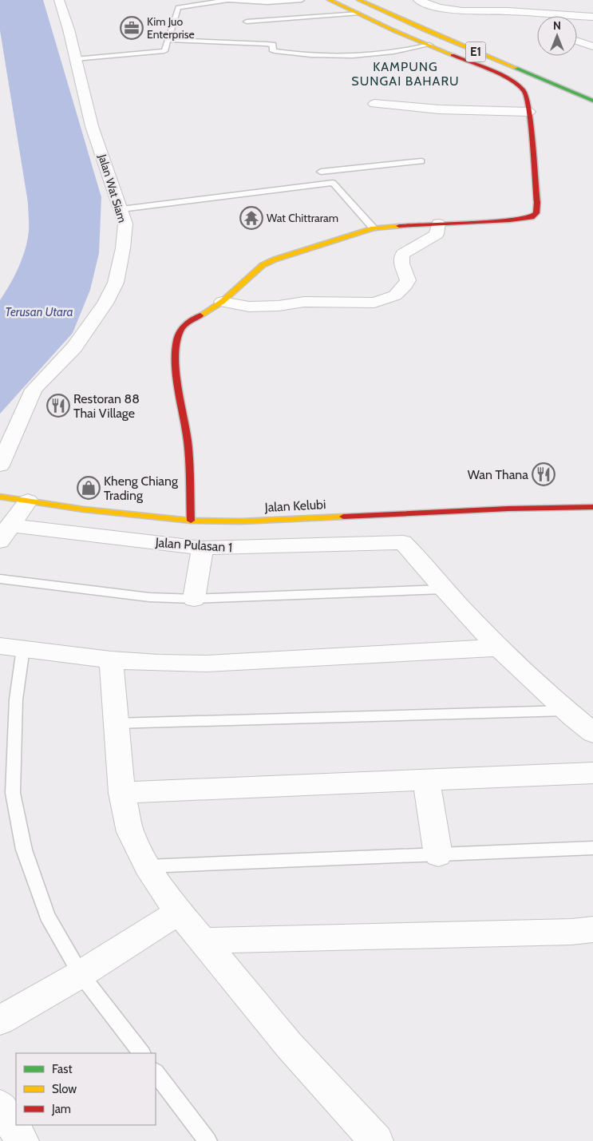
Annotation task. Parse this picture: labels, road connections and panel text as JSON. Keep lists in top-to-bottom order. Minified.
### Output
{"streets":{"main road":["E1","Jalan Kelubi"],"street":["Jalan Wat Siam","Jalan Pulasan 1"]},"districts":["KAMPUNG SUNGAI BAHARU"],"water":["Terusan Utara"],"places":{"office":["Kim Juo Enterprise"],"temple":["Wat Chittraram"],"restaurant":["Restoran 88 Thai Village","Wan Thana"],"shop":["Kheng Chiang Trading"]},"legend":["Fast","Slow","Jam"],"north":"top"}
